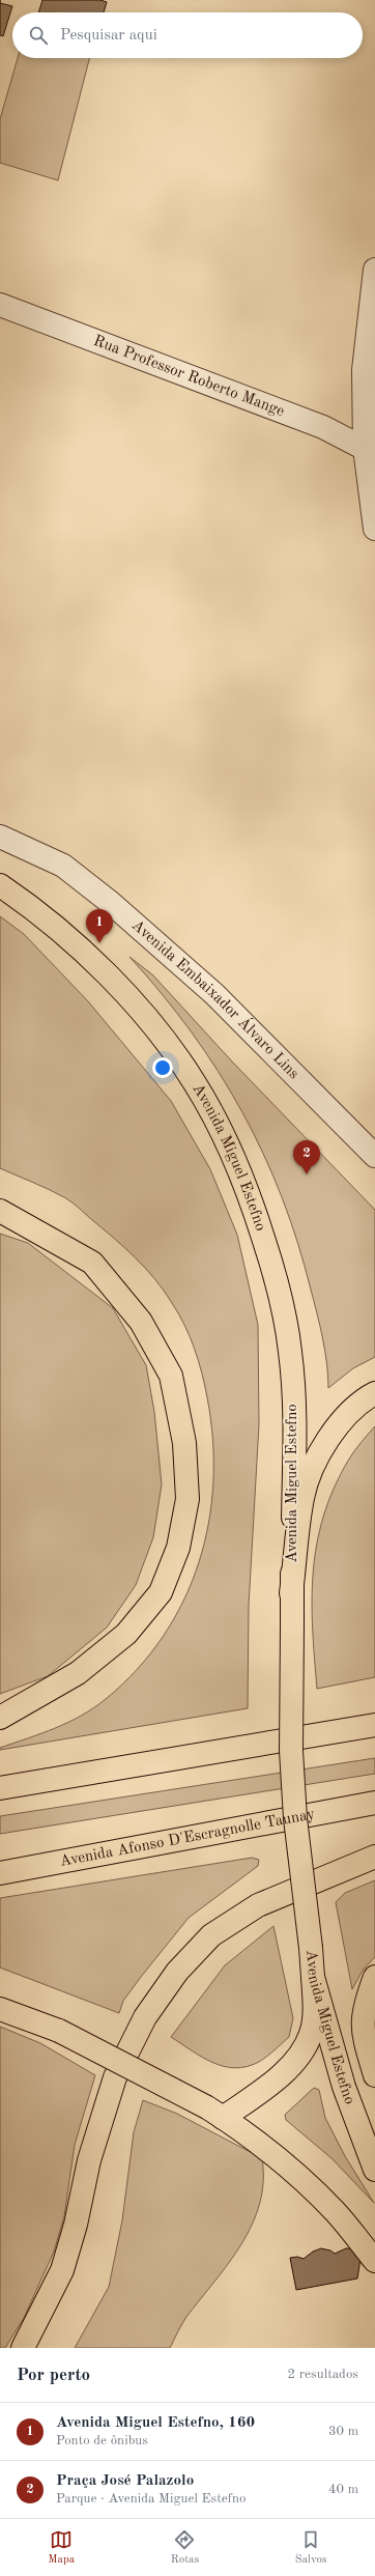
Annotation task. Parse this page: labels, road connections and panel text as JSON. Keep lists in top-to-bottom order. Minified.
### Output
{"streets":{"main road":["Avenida Miguel Estefno","Avenida Afonso D'Escragnolle Taunay"],"street":["Rua Professor Roberto Mange","Avenida Embaixador Álvaro Lins"]},"page":{"search":"Pesquisar aqui","pins":["1","2"],"heading":["Por perto","2 resultados"],"list":[{"mark":"1","name":"Avenida Miguel Estefno, 160","note":"Ponto de ônibus","value":"30 m"},{"mark":"2","name":"Praça José Palazolo","note":"Parque · Avenida Miguel Estefno","value":"40 m"}],"nav":["Mapa","Rotas","Salvos"]}}
